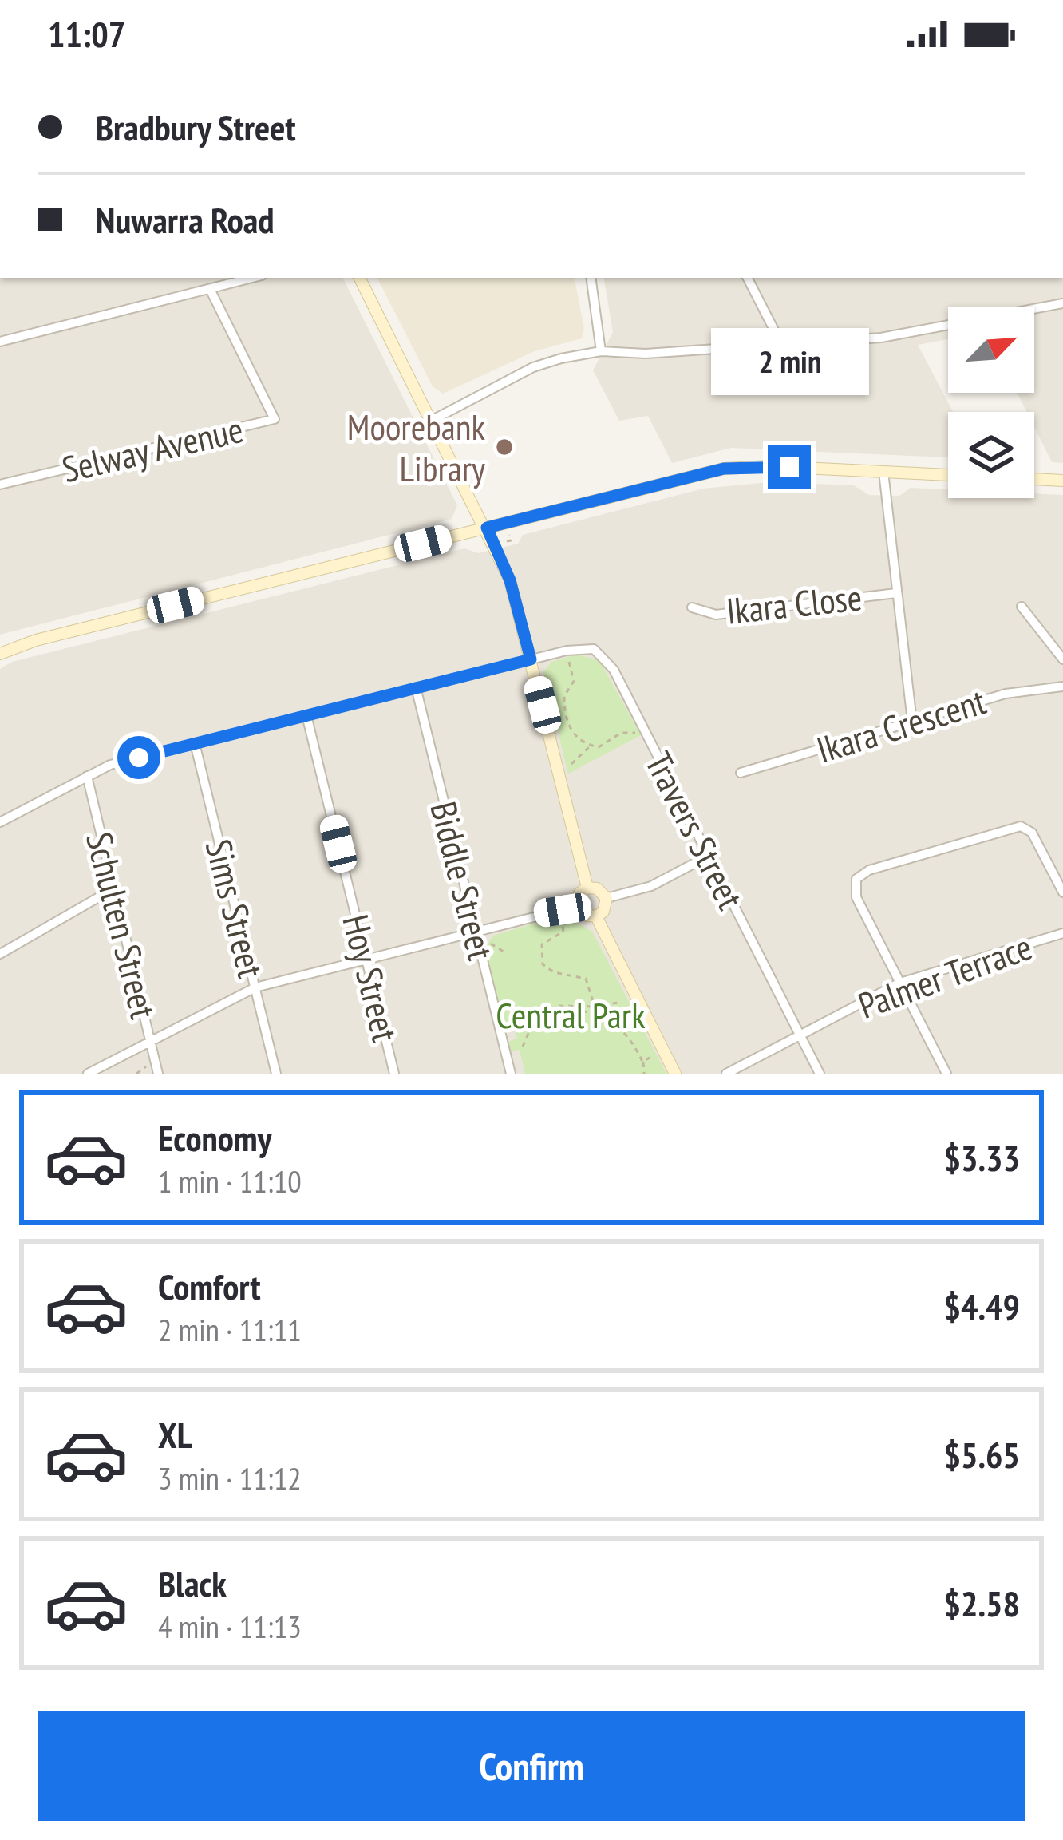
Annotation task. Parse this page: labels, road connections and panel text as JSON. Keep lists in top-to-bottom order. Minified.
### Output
{"streets":{"street":["Selway Avenue","Ikara Close","Ikara Crescent","Travers Street","Biddle Street","Sims Street","Schulten Street","Palmer Terrace","Hoy Street"]},"crossings":[["Travers Street","Biddle Street"],["Travers Street","Sims Street"],["Travers Street","Schulten Street"],["Travers Street","Palmer Terrace"],["Travers Street","Hoy Street"]],"parks":["Central Park"],"places":["Moorebank Library"],"north":"top right","page":{"status":"11:07","banner":["Bradbury Street","Nuwarra Road"],"bubble":"2 min","list":[{"name":"Economy","note":"1 min · 11:10","value":"$3.33"},{"name":"Comfort","note":"2 min · 11:11","value":"$4.49"},{"name":"XL","note":"3 min · 11:12","value":"$5.65"},{"name":"Black","note":"4 min · 11:13","value":"$2.58"}],"buttons":"Confirm"}}
